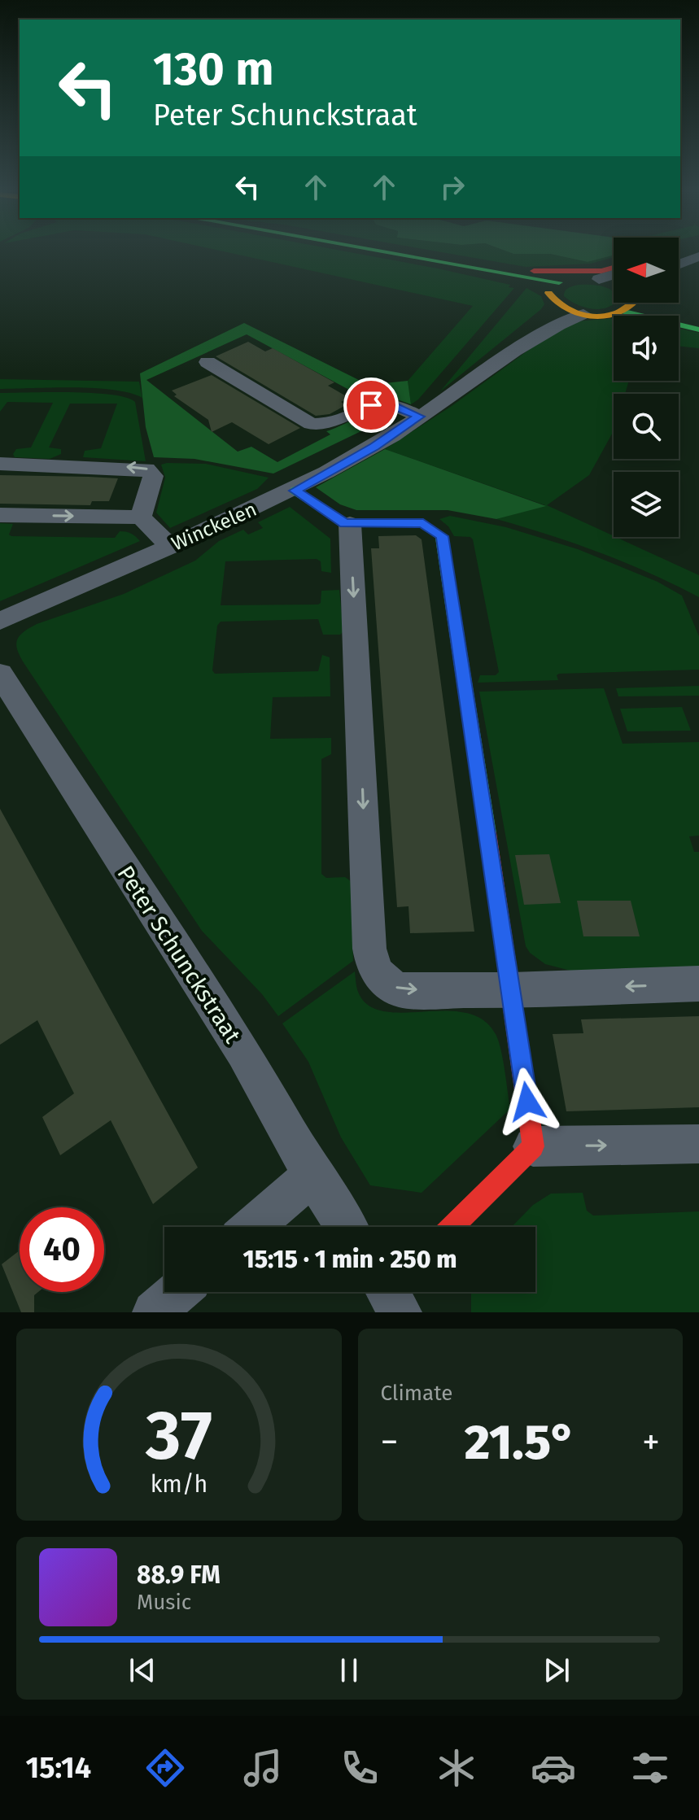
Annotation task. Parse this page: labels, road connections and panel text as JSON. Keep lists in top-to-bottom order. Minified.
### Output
{"streets":{"street":["Winckelen","Peter Schunckstraat"]},"north":"left","page":{"turn":["130 m","Peter Schunckstraat"],"limit":"40","trip":"15:15 · 1 min · 250 m","tile":"Climate","heat":["−","21.5°","+"],"song":["88.9 FM","Music"],"tabs":"15:14","gauge":["37","km/h"]}}
